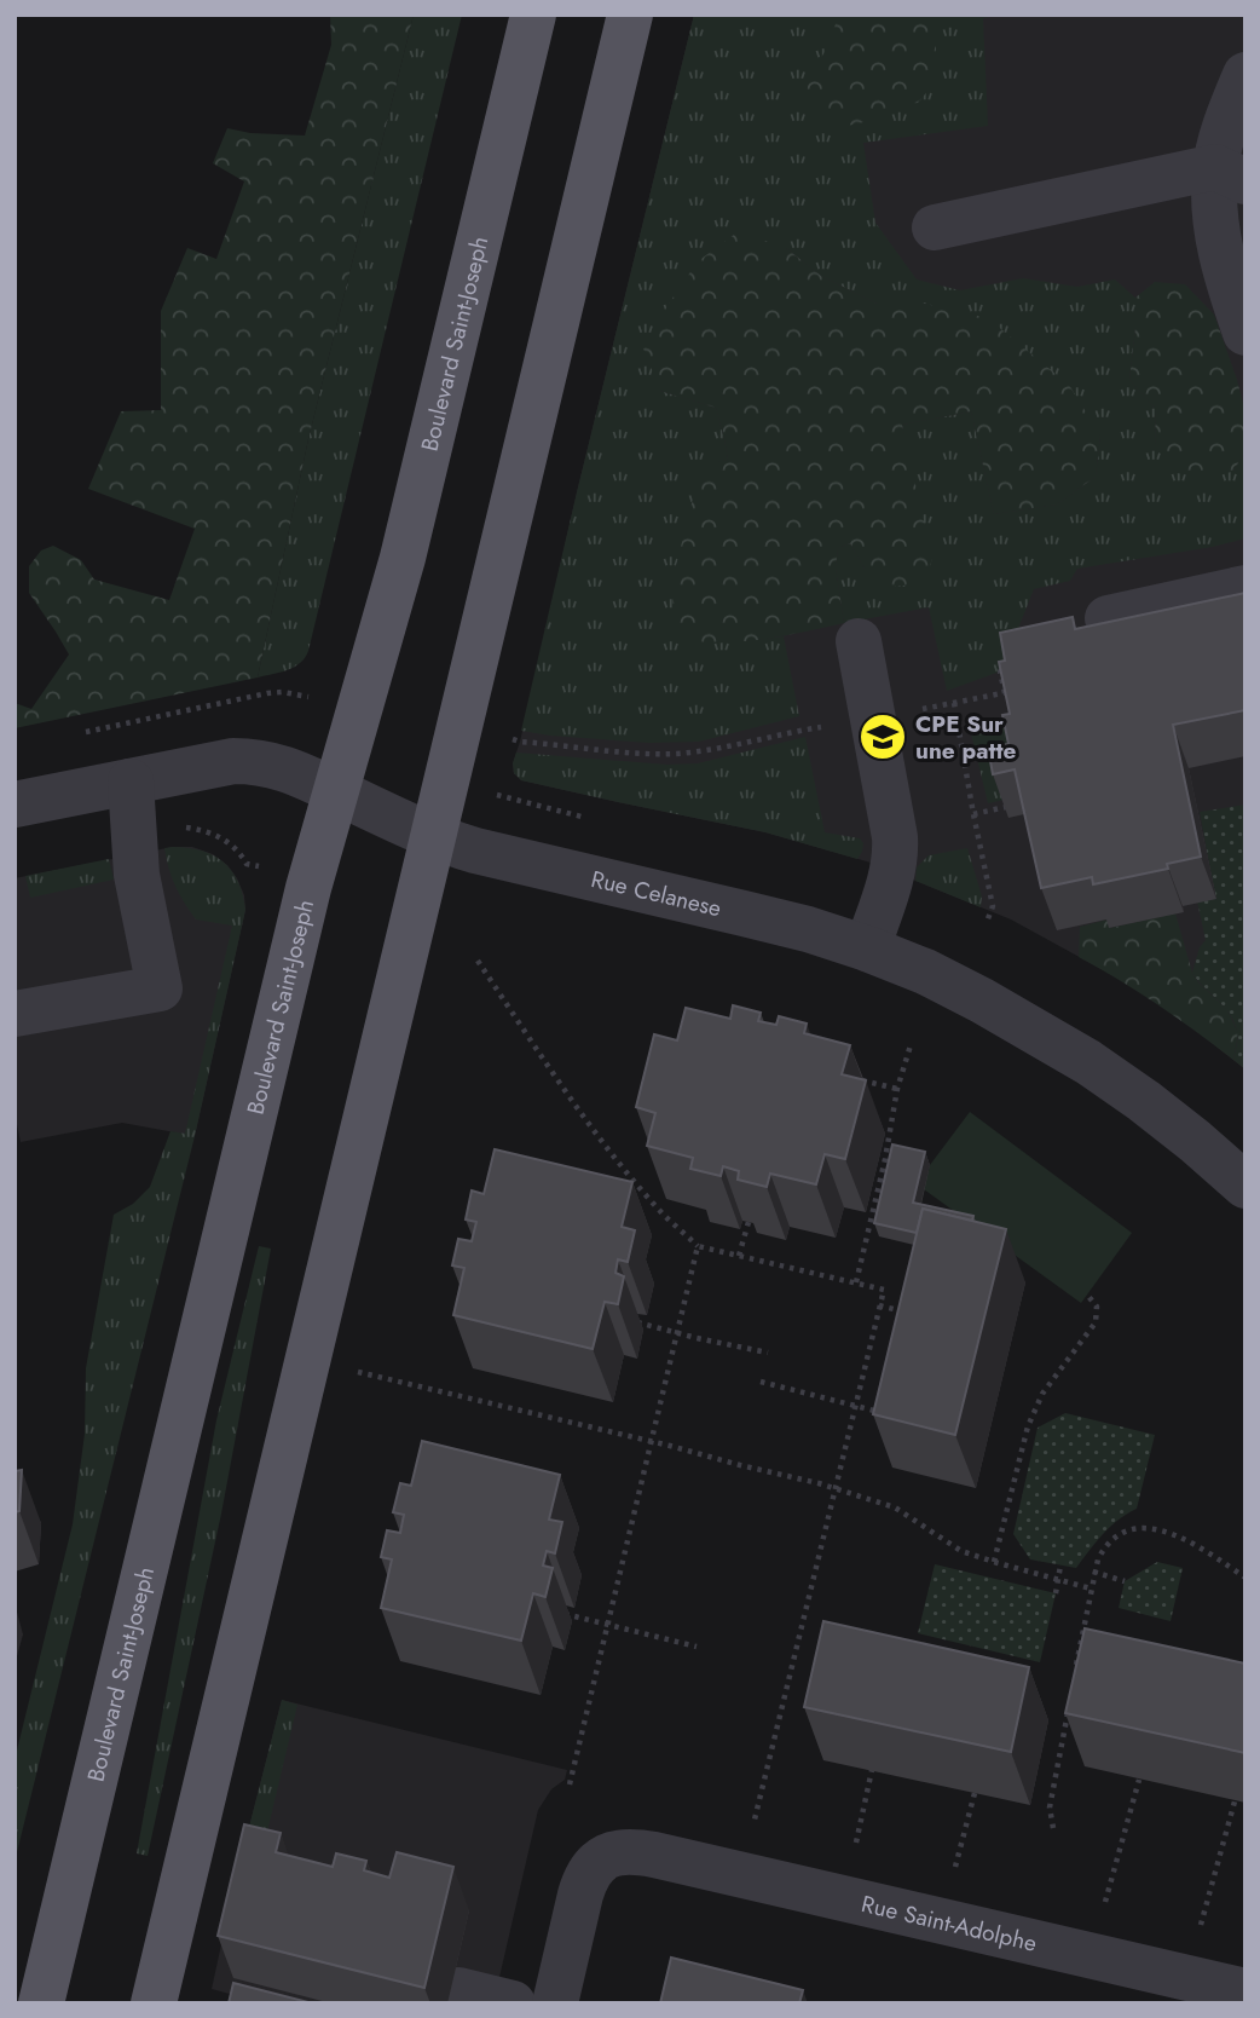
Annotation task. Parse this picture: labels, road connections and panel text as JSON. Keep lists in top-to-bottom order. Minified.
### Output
{"streets":{"main road":["Boulevard Saint-Joseph"],"street":["Rue Celanese","Rue Saint-Adolphe"]},"crossings":[["Boulevard Saint-Joseph","Rue Celanese"]],"places":{"school or university":["CPE Sur une patte"]}}
